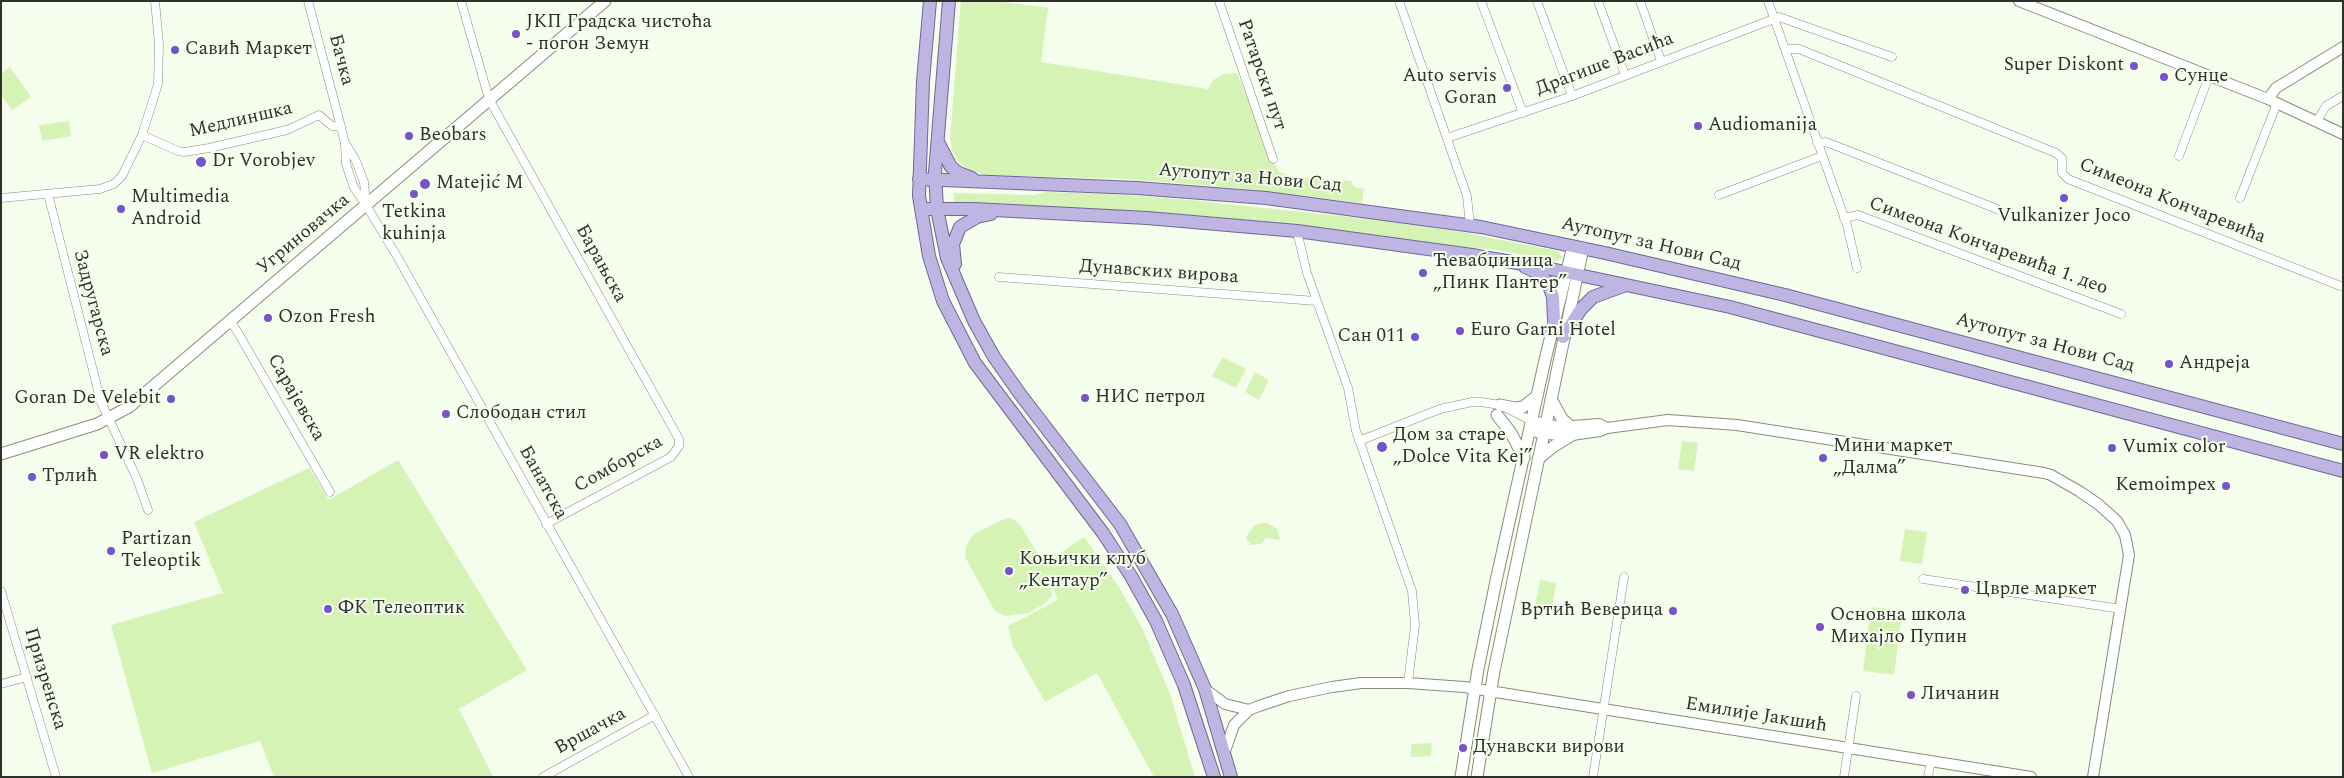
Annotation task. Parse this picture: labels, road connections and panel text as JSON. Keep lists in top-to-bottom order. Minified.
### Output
{"streets":{"main road":["Аутопут за Нови Сад","Угриновачка"],"street":["Бачка","Драгише Васића","Ратарски пут","Медлиншка","Симеона Кончаревића","Симеона Кончаревића 1. део","Барањска","Дунавских вирова","Задругарска","Сарајевска","Сомборска","Банатска","Призренска","Емилије Јакшић","Вршачка"]},"crossings":[["Бачка","Медлиншка"],["Бачка","Угриновачка"],["Бачка","Банатска"],["Угриновачка","Барањска"],["Угриновачка","Задругарска"],["Угриновачка","Сарајевска"],["Угриновачка","Банатска"],["Барањска","Сомборска"],["Сомборска","Банатска"],["Банатска","Вршачка"]],"places":["ЈКП Градска чистоћа - погон Земун","Савић Маркет","Super Diskont","Сунце","Auto servis Goran","Audiomanija","Beobars","Dr Vorobjev","Matejić M","Tetkina kuhinja","Vulkanizer Joco","Multimedia Android","Ћевабџиница „Пинк Пантер”","Ozon Fresh","Euro Garni Hotel","Сан 011","Андреја","НИС петрол","Goran De Velebit","Слободан стил","Дом за старе „Dolce Vita Kej”","Vumix color","VR elektro","Мини маркет „Далма”","Трлић","Kemoimpex","Partizan Teleoptik","Коњички клуб „Кентаур”","Цврле маркет","ФК Телеоптик","Вртић Веверица","Основна школа Михајло Пупин","Личанин","Дунавски вирови"]}
